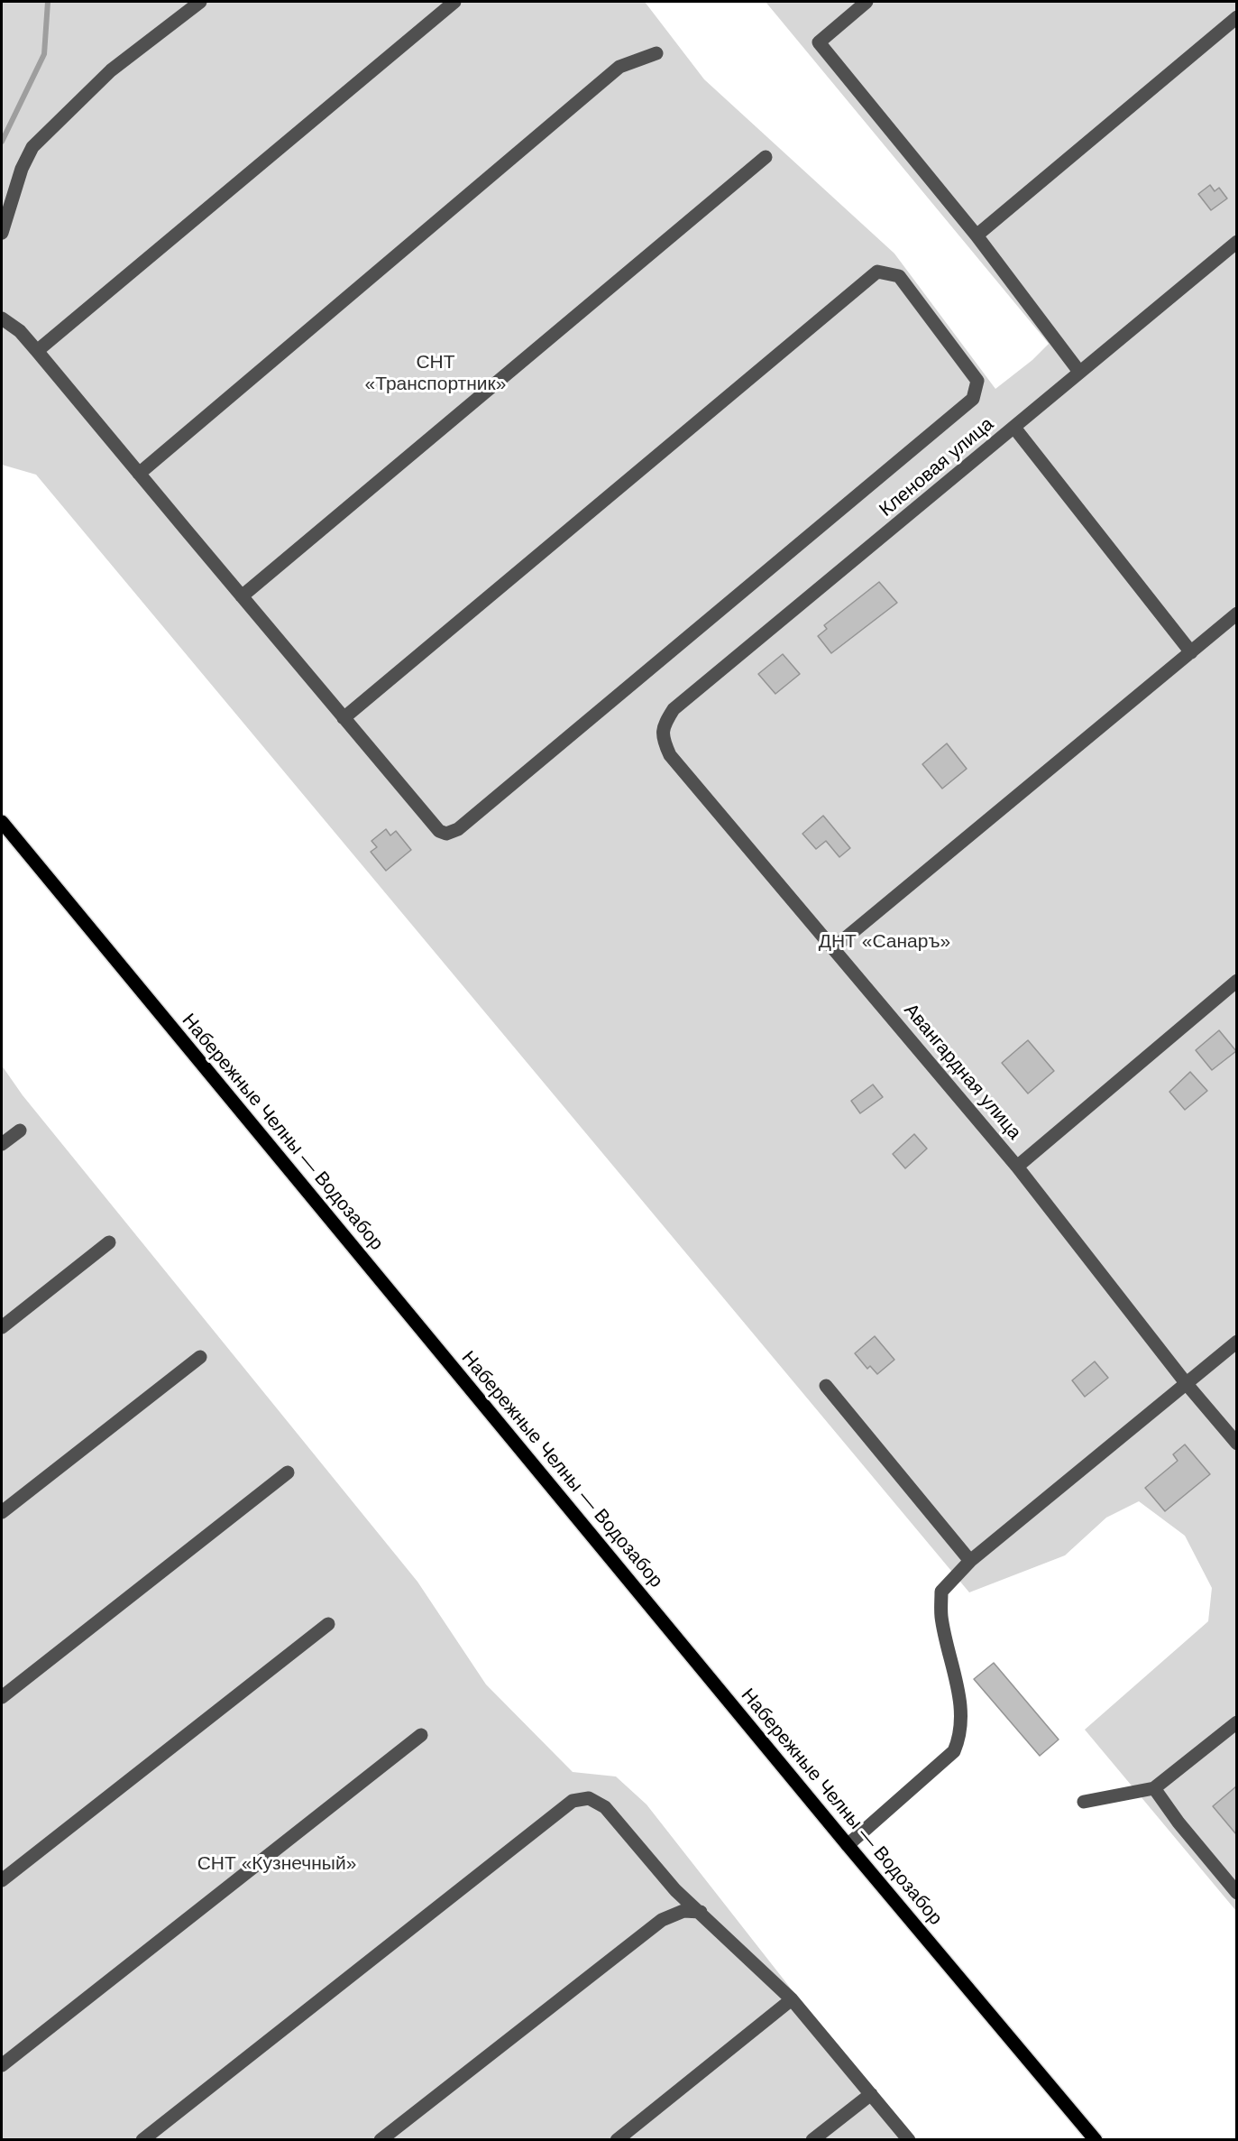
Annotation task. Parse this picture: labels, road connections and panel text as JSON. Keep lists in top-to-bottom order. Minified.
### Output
{"streets":{"main road":["Набережные Челны — Водозабор"],"street":["Кленовая улица","Авангардная улица"]},"crossings":[["Кленовая улица","Авангардная улица"]],"parks":["СНТ «Транспортник»","ДНТ «Санаръ»","СНТ «Кузнечный»"]}
